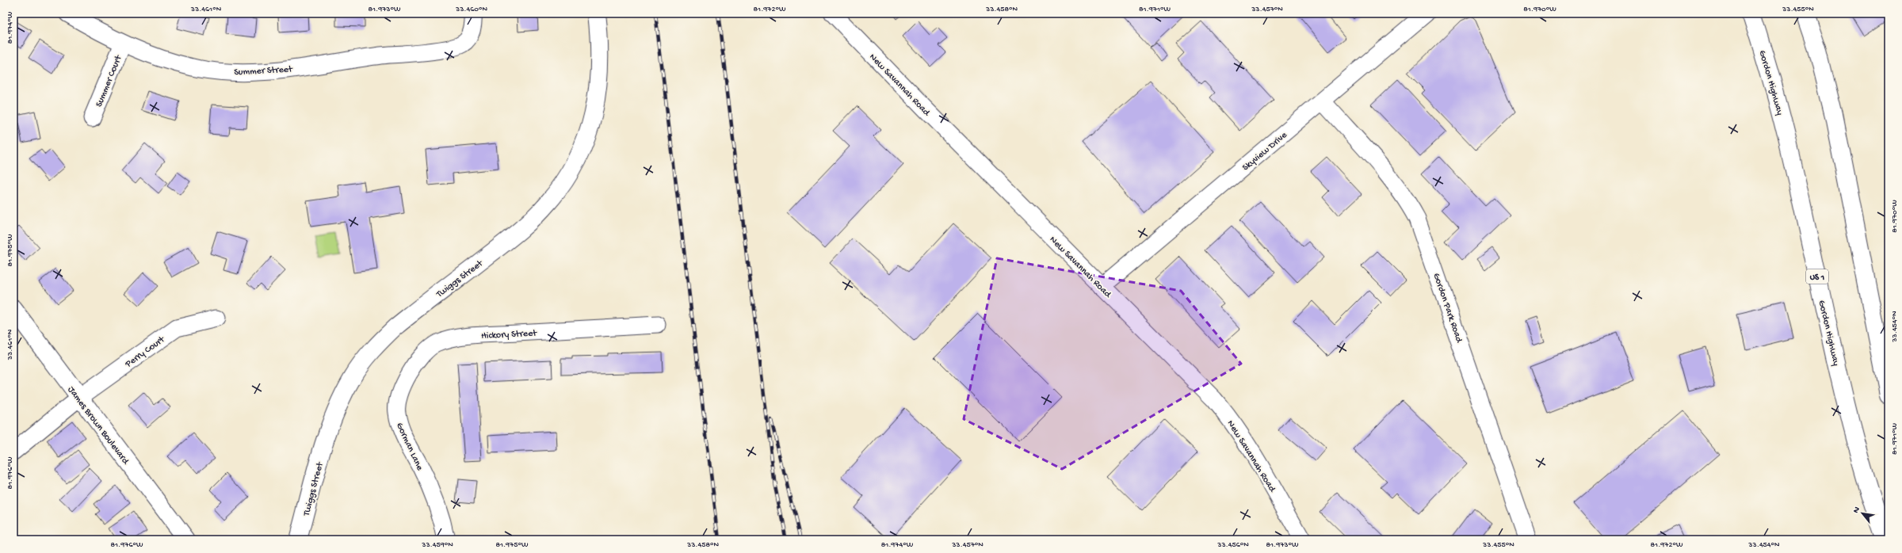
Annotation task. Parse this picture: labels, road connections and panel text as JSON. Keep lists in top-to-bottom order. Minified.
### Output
{"streets":{"main road":["Gordon Highway","US 1","Twiggs Street","James Brown Boulevard"],"street":["Summer Street","Summer Court","New Savannah Road","Skyview Drive","Gordon Park Road","Hickory Street","Perry Court","Gorman Lane"]},"crossings":[["Summer Street","Summer Court"],["New Savannah Road","Skyview Drive"],["Skyview Drive","Gordon Park Road"],["Hickory Street","Gorman Lane"],["Perry Court","James Brown Boulevard"]],"north":"top left","coordinates":["33.461°N","81.973°W","33.460°N","81.972°W","33.458°N","81.971°W","33.457°N","81.970°W","33.455°N","81.974°W","81.975°W","33.454°N","81.976°W","33.459°N","33.456°N"]}
